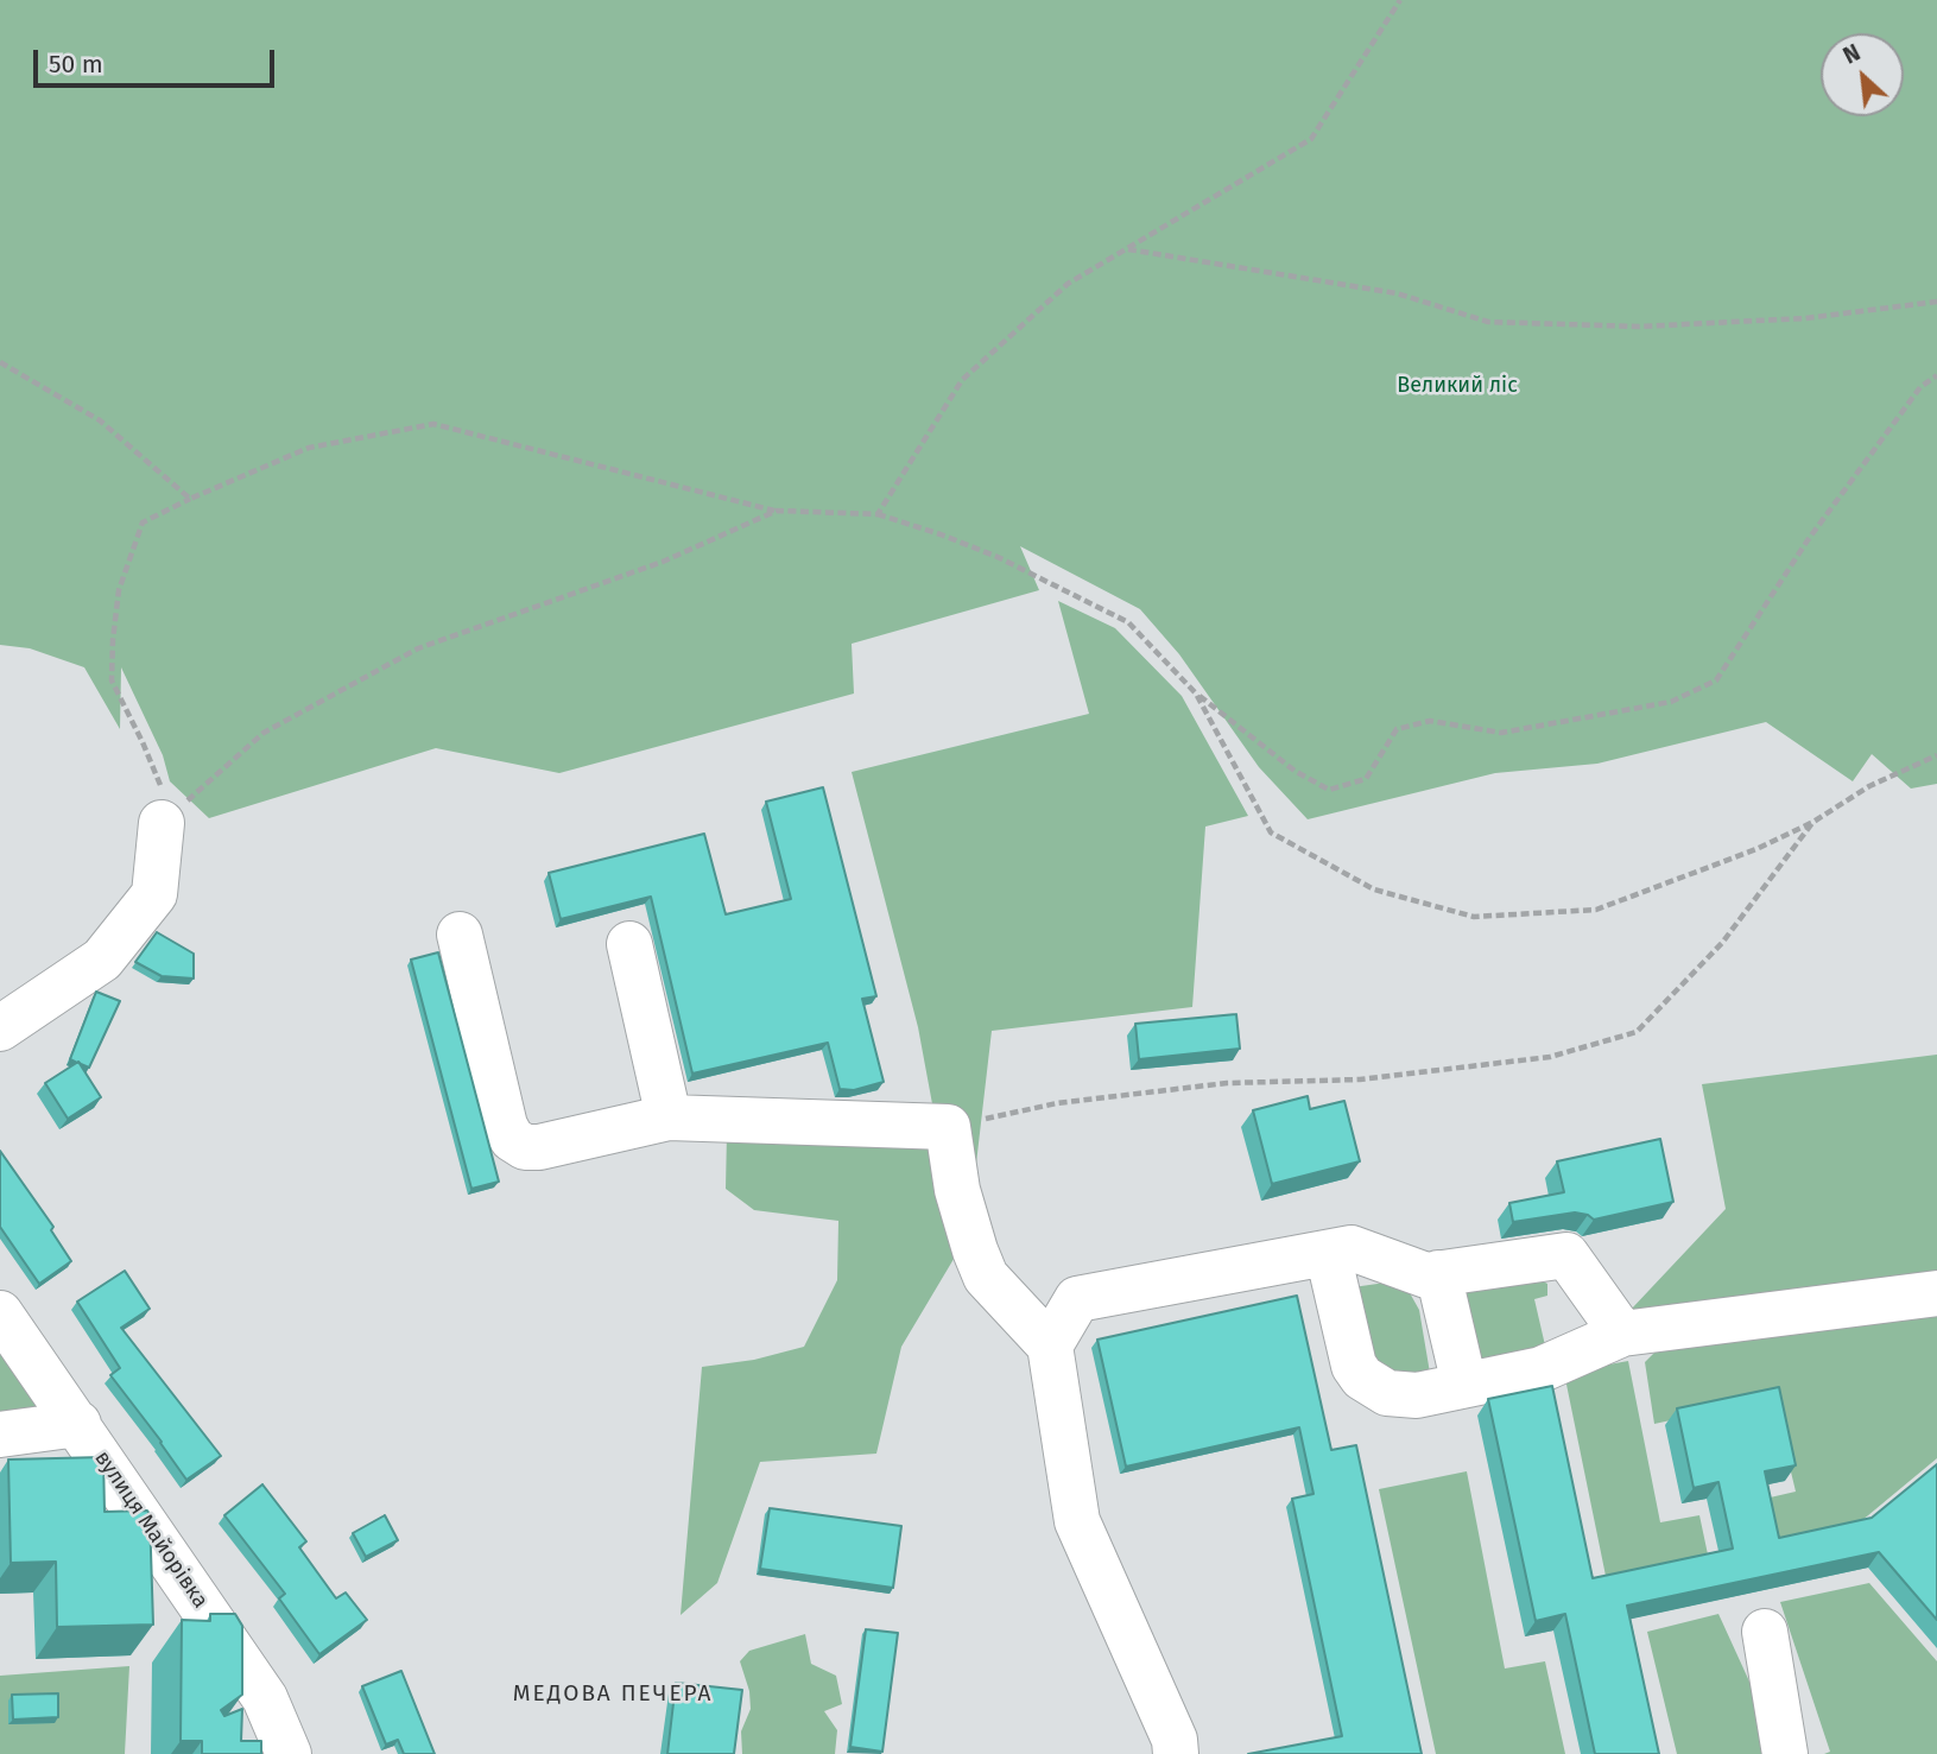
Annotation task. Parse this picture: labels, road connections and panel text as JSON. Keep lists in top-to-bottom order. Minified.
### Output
{"streets":{"street":["вулиця Майорівка"]},"districts":["МЕДОВА ПЕЧЕРА"],"parks":["Великий ліс"],"scale_bar":"50 m","north":"top left"}
